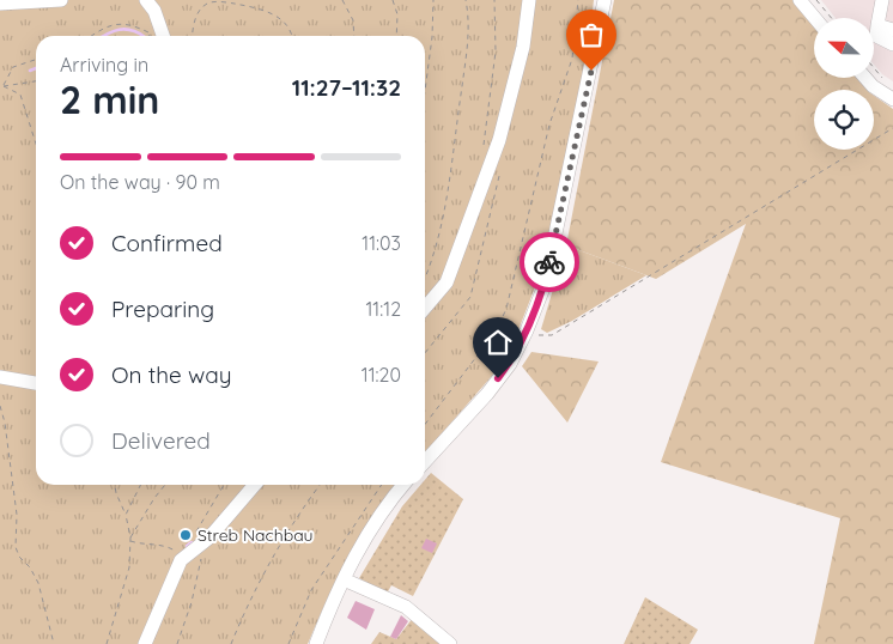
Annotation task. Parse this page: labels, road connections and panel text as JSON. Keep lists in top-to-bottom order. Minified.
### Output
{"places":["Streb Nachbau"],"north":"left","page":{"heading":["2 min","Arriving in","11:27–11:32"],"bar":"On the way · 90 m","list":[["Confirmed","11:03"],["Preparing","11:12"],["On the way","11:20"],"Delivered"]}}
